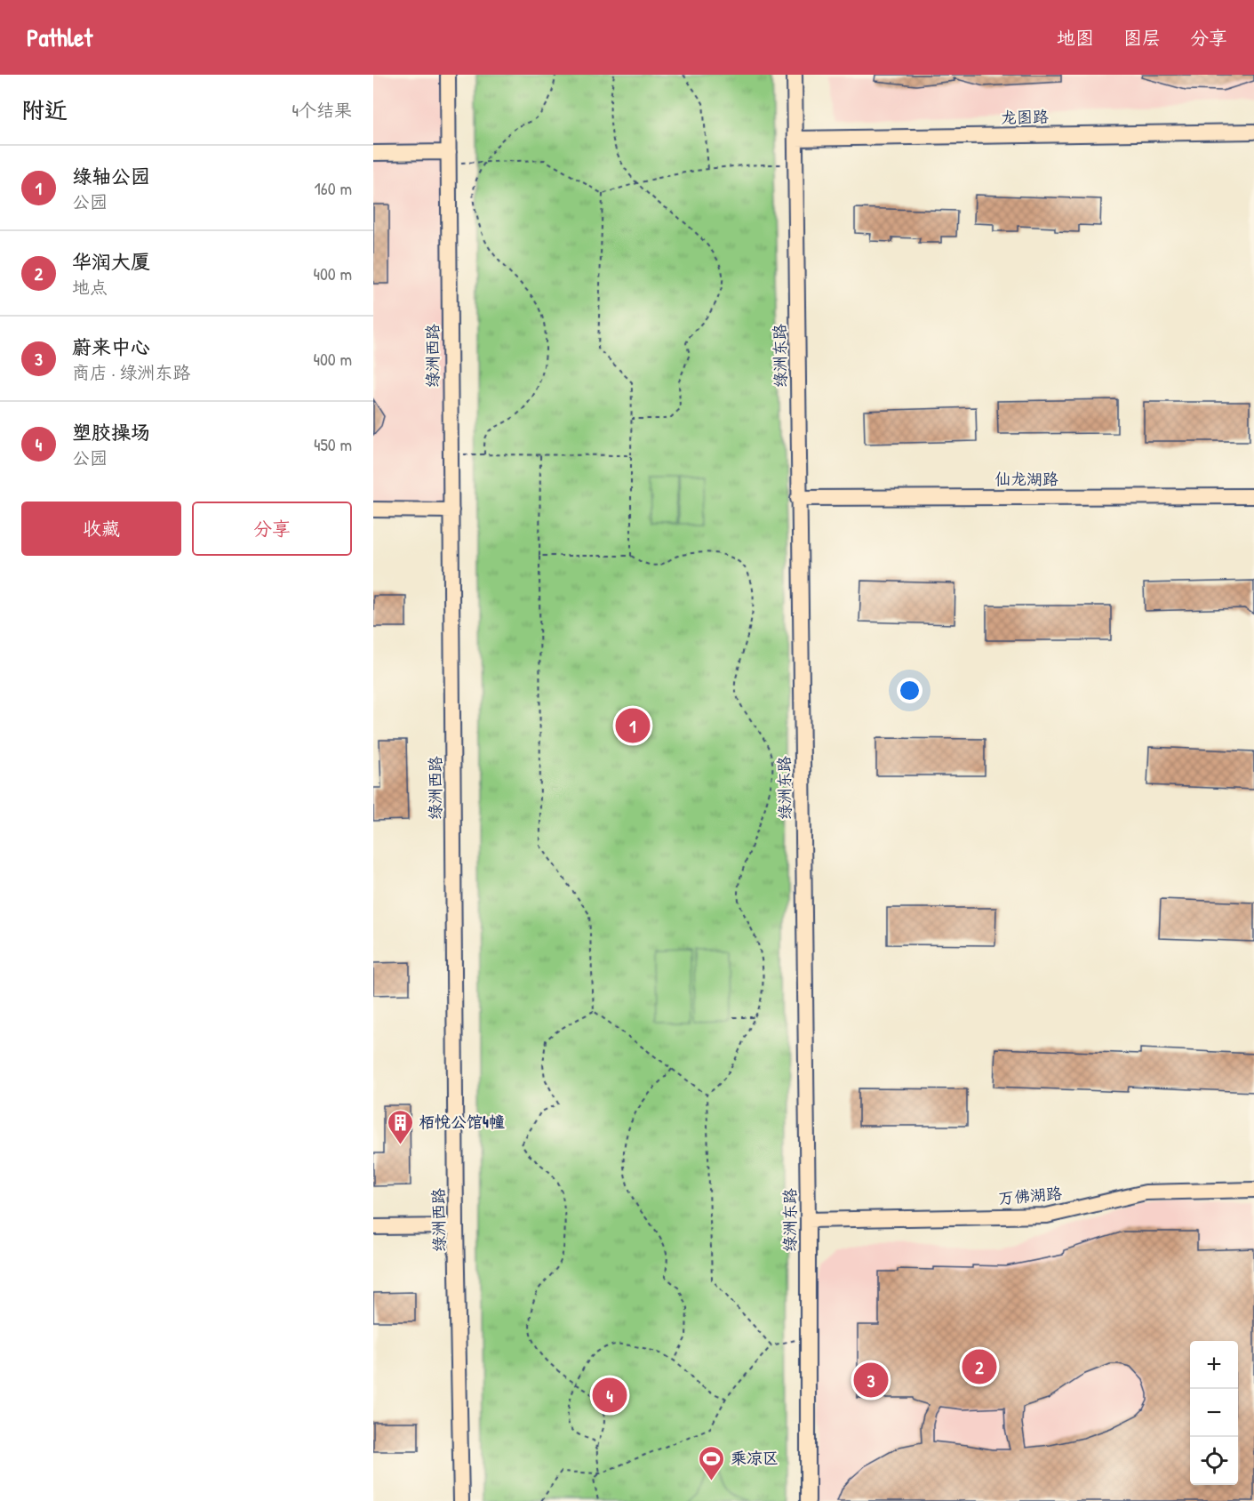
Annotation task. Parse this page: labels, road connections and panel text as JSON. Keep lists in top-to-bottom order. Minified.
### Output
{"streets":{"street":["龙图路","绿洲西路","绿洲东路","仙龙湖路","万佛湖路"]},"crossings":[["龙图路","绿洲东路"],["绿洲东路","仙龙湖路"],["绿洲东路","万佛湖路"]],"places":{"building":["栢悦公馆4幢"],"sports":["乘凉区"]},"page":{"header":"Pathlet","nav":["地图","图层","分享"],"heading":["附近","4个结果"],"list":[{"mark":"1","name":"绿轴公园","note":"公园","value":"160 m"},{"mark":"2","name":"华润大厦","note":"地点","value":"400 m"},{"mark":"3","name":"蔚来中心","note":"商店 · 绿洲东路","value":"400 m"},{"mark":"4","name":"塑胶操场","note":"公园","value":"450 m"}],"buttons":["收藏","分享"],"pins":["1","2","3","4"],"map_buttons":["+","−"]}}
